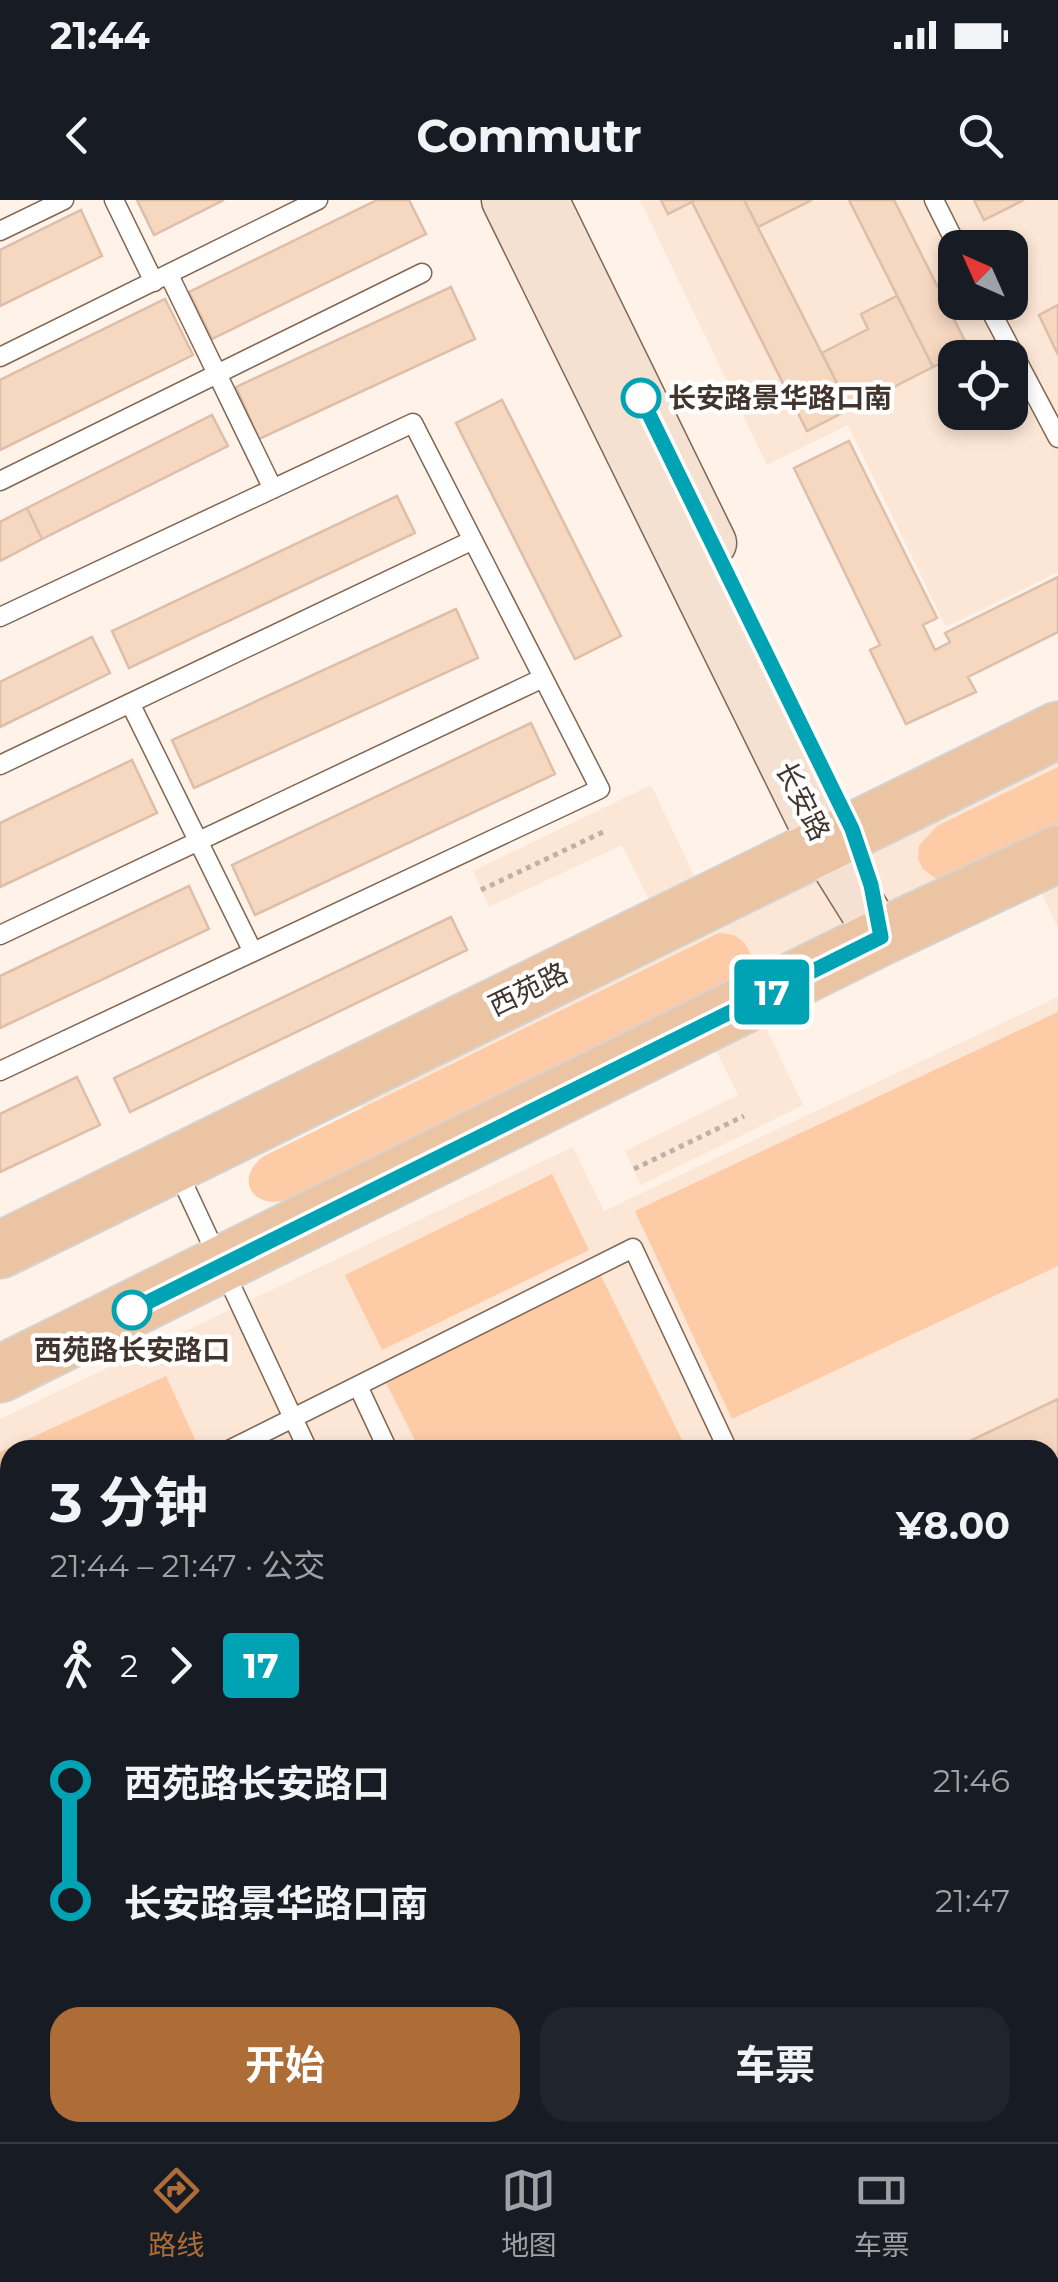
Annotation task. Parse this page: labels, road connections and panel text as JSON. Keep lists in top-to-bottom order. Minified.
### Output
{"streets":{"main road":["长安路","西苑路"]},"crossings":[["长安路","西苑路"]],"places":["长安路景华路口南","西苑路长安路口"],"lines":["bus line 17"],"north":"top left","page":{"status":"21:44","header":"Commutr","on_map":"17","heading":["3 分钟","21:44 – 21:47 · 公交","¥8.00"],"legs":["2","17"],"list":[{"name":"西苑路长安路口","value":"21:46"},{"name":"长安路景华路口南","value":"21:47"}],"buttons":["开始","车票"],"tabs":["路线","地图","车票"]}}
